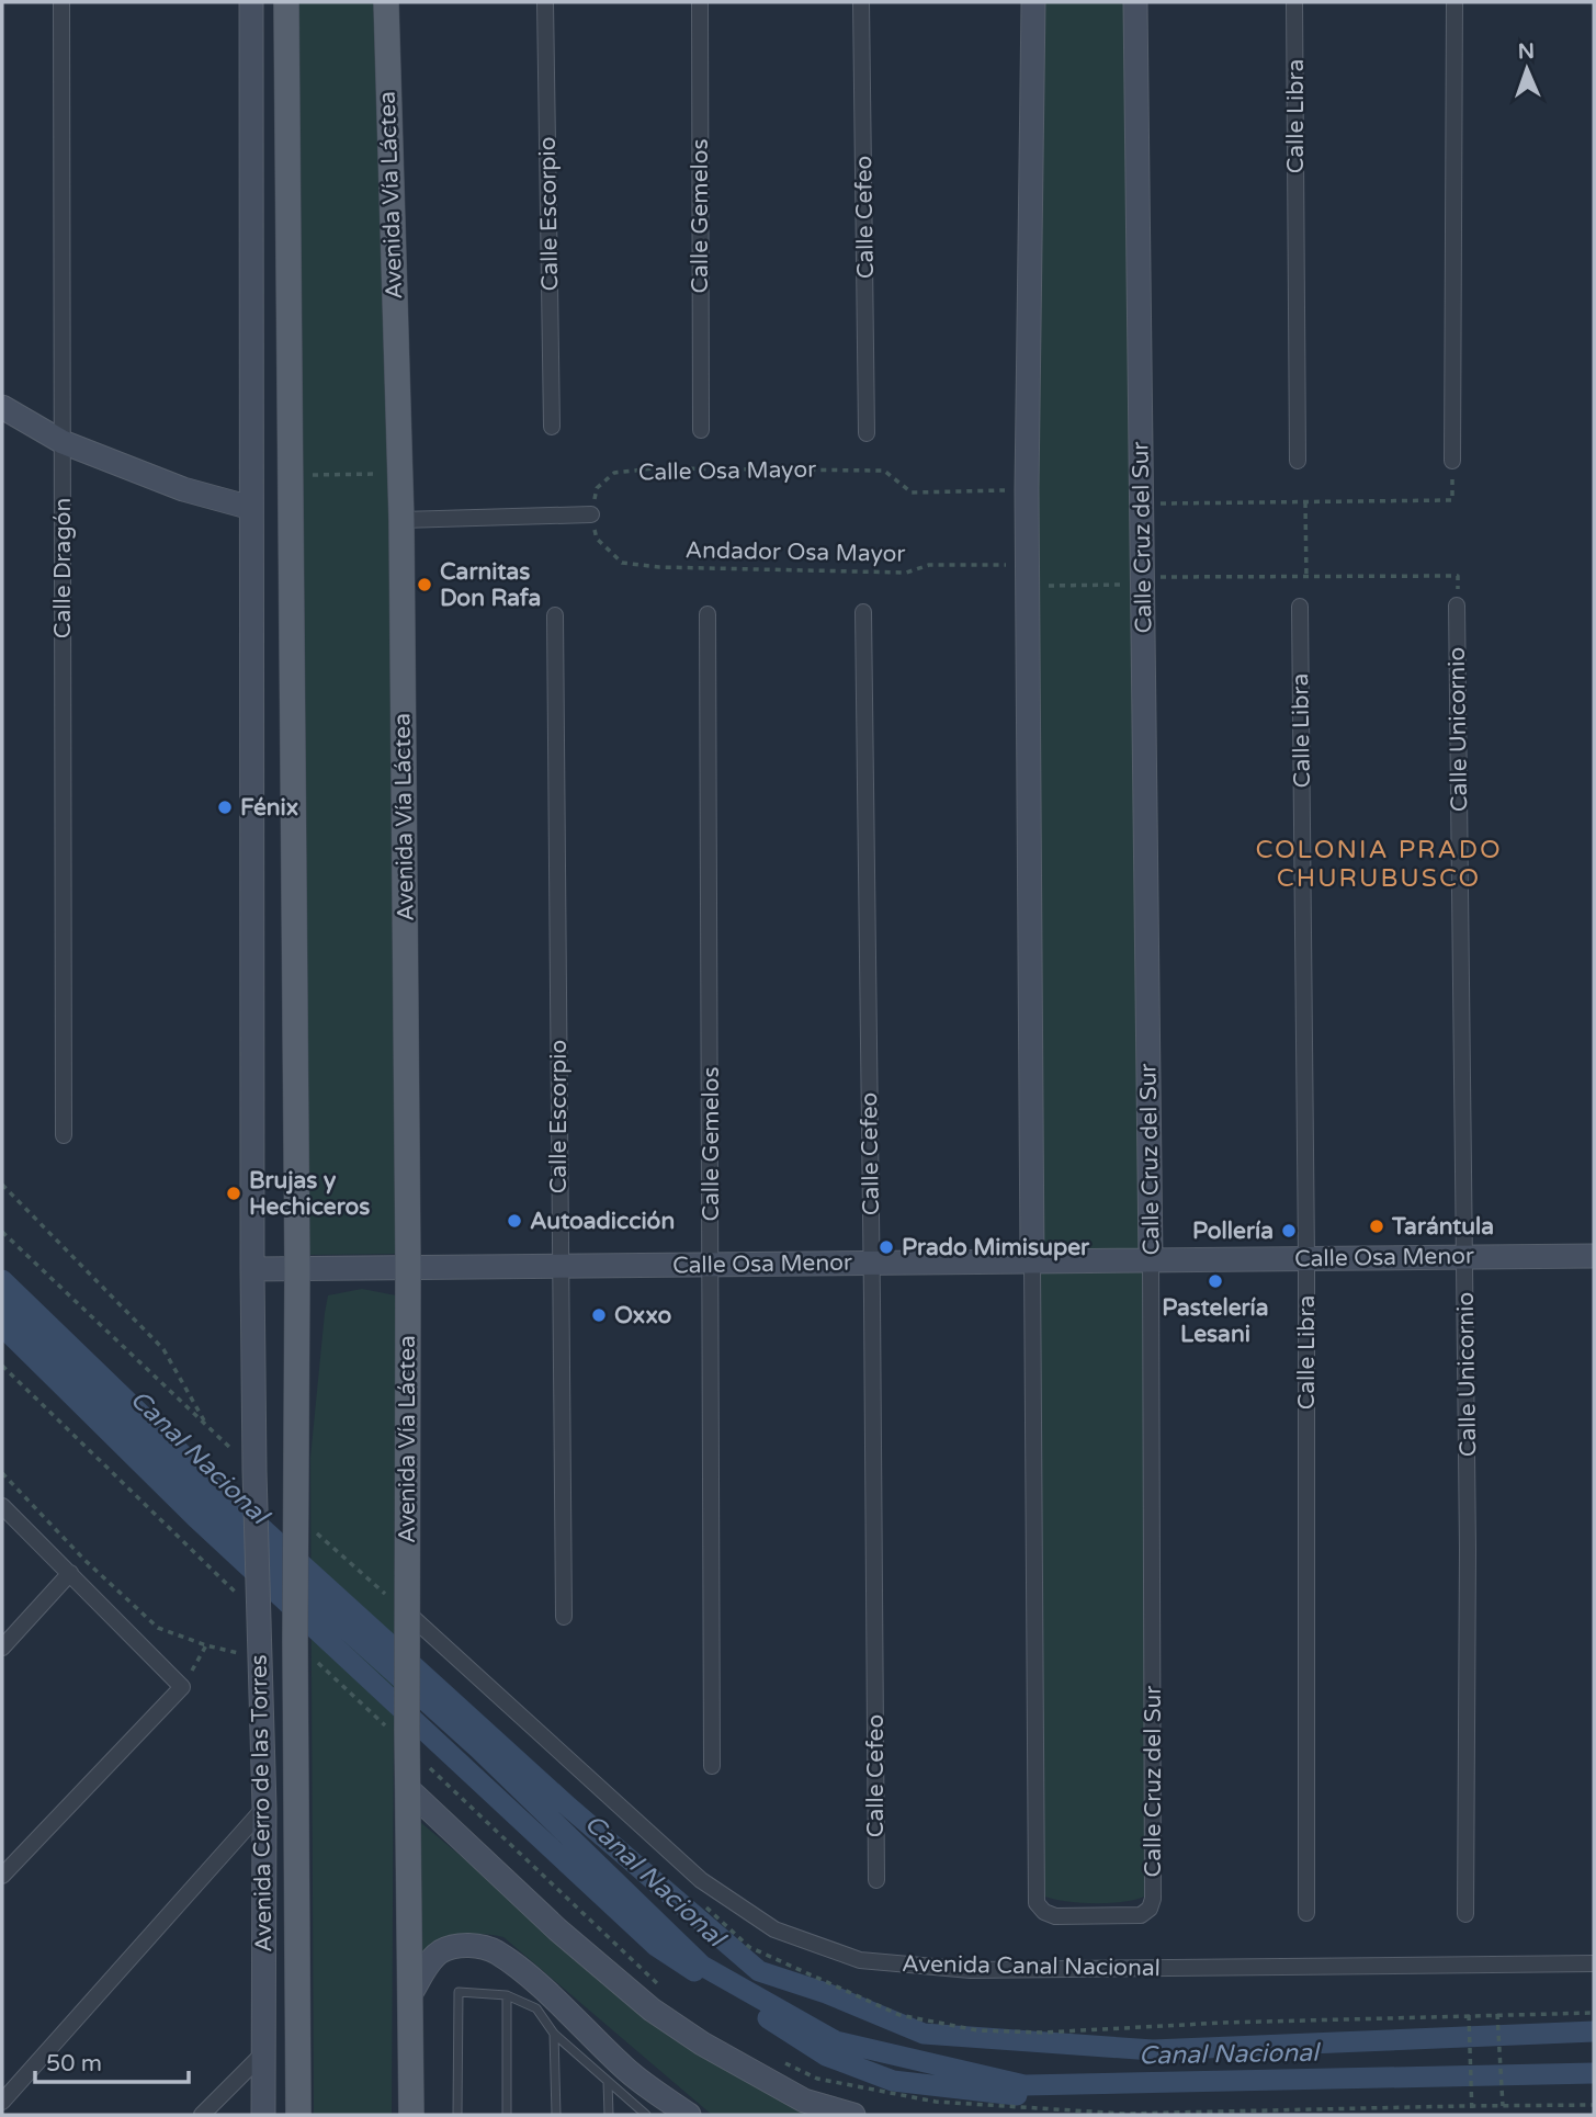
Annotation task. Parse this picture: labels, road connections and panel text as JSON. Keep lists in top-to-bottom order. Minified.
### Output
{"streets":{"main road":["Avenida Vía Láctea","Avenida Cerro de las Torres"],"street":["Calle Libra","Calle Escorpio","Calle Gemelos","Calle Cefeo","Calle Cruz del Sur","Calle Dragón","Calle Unicornio","Calle Osa Menor","Avenida Canal Nacional"],"path":["Calle Osa Mayor","Andador Osa Mayor"]},"crossings":[["Calle Libra","Calle Osa Menor"],["Avenida Vía Láctea","Calle Osa Menor"],["Avenida Vía Láctea","Avenida Canal Nacional"],["Calle Escorpio","Calle Osa Menor"],["Calle Gemelos","Calle Osa Menor"],["Calle Cefeo","Calle Osa Menor"],["Calle Osa Mayor","Calle Cruz del Sur"],["Calle Osa Mayor","Andador Osa Mayor"],["Calle Cruz del Sur","Andador Osa Mayor"],["Calle Cruz del Sur","Calle Osa Menor"],["Andador Osa Mayor","Calle Unicornio"],["Calle Unicornio","Calle Osa Menor"]],"districts":["COLONIA PRADO CHURUBUSCO"],"water":["Canal Nacional"],"places":["Carnitas Don Rafa","Fénix","Brujas y Hechiceros","Autoadicción","Tarántula","Pollería","Prado Mimisuper","Pastelería Lesani","Oxxo"],"scale_bar":"50 m","north":"top"}
